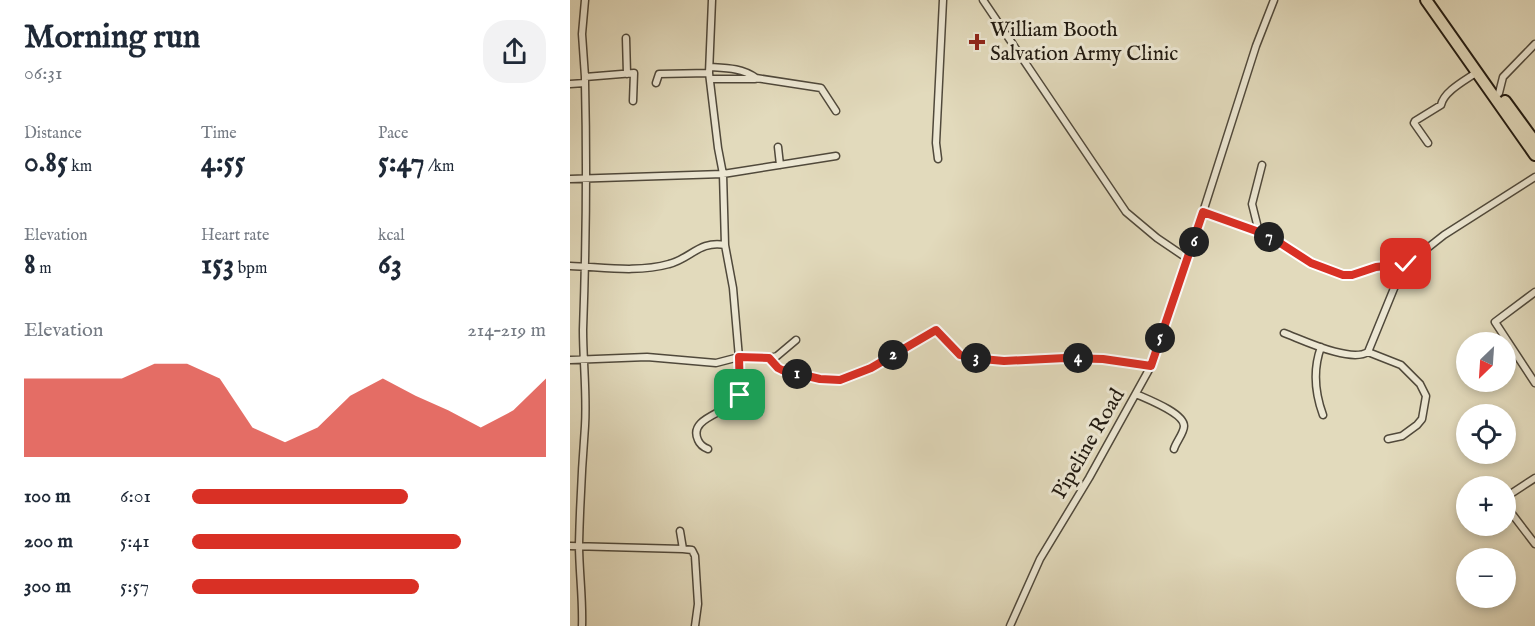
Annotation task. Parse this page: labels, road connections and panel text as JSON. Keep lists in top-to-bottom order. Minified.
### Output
{"streets":{"street":["Pipeline Road"]},"places":{"health":["William Booth Salvation Army Clinic"]},"north":"bottom left","page":{"heading":["Morning run","06:31"],"stats":[["Distance","0.85 km"],["Time","4:55"],["Pace","5:47 /km"],["Elevation","8 m"],["Heart rate","153 bpm"],["kcal","63"]],"pins":["7","6","5","2","3","4","1"],"chart":["Elevation","214–219 m"],"map_buttons":["+","−"],"list":[{"name":"100 m","note":"6:01"},{"name":"200 m","note":"5:41"},{"name":"300 m","note":"5:57"}]}}
